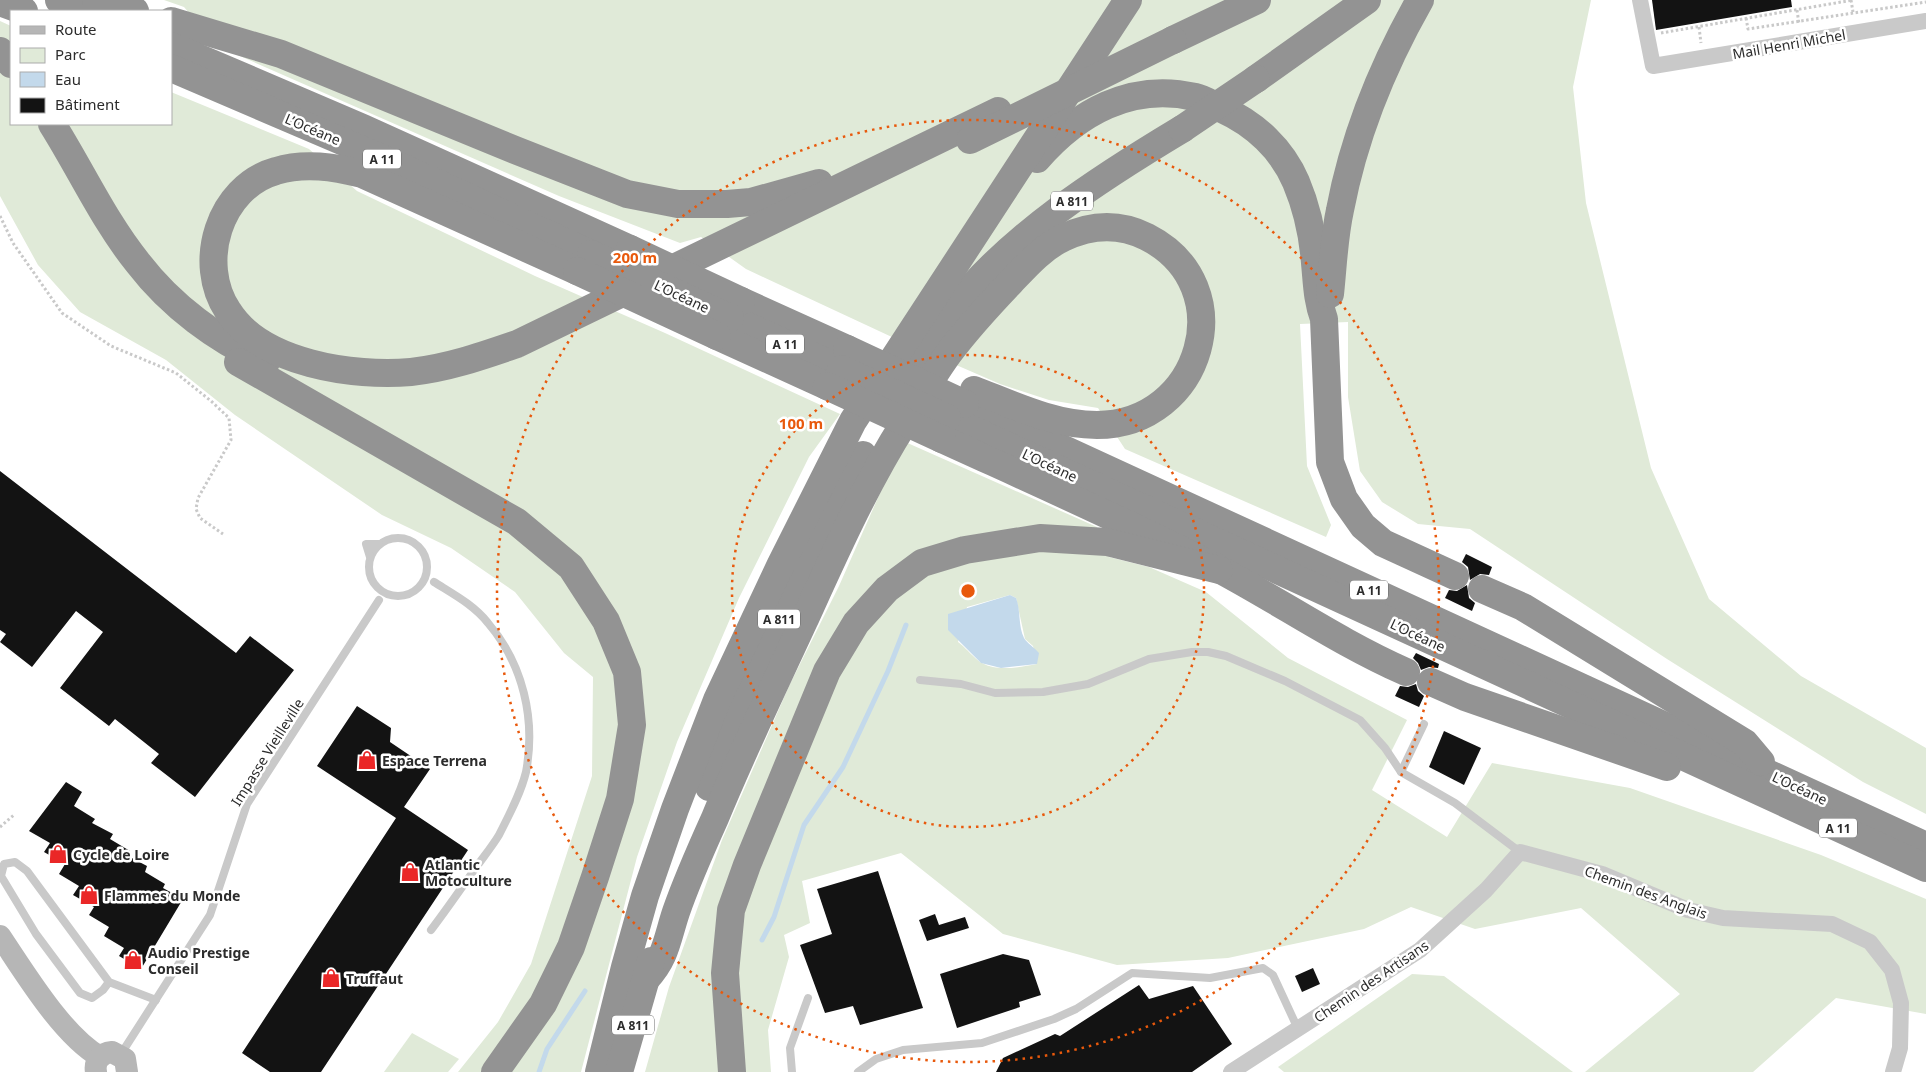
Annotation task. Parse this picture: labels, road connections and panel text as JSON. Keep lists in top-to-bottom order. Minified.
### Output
{"streets":{"highway":["L’Océane","A 11","A 811"],"street":["Mail Henri Michel","Chemin des Anglais","Chemin des Artisans"],"lane":["Impasse Vieilleville"]},"crossings":[["Chemin des Anglais","Chemin des Artisans"]],"places":{"shop":["Espace Terrena","Cycle de Loire","Atlantic Motoculture","Flammes du Monde","Audio Prestige Conseil","Truffaut"]},"legend":["Route","Parc","Eau","Bâtiment"],"rings":["200 m","100 m"]}
